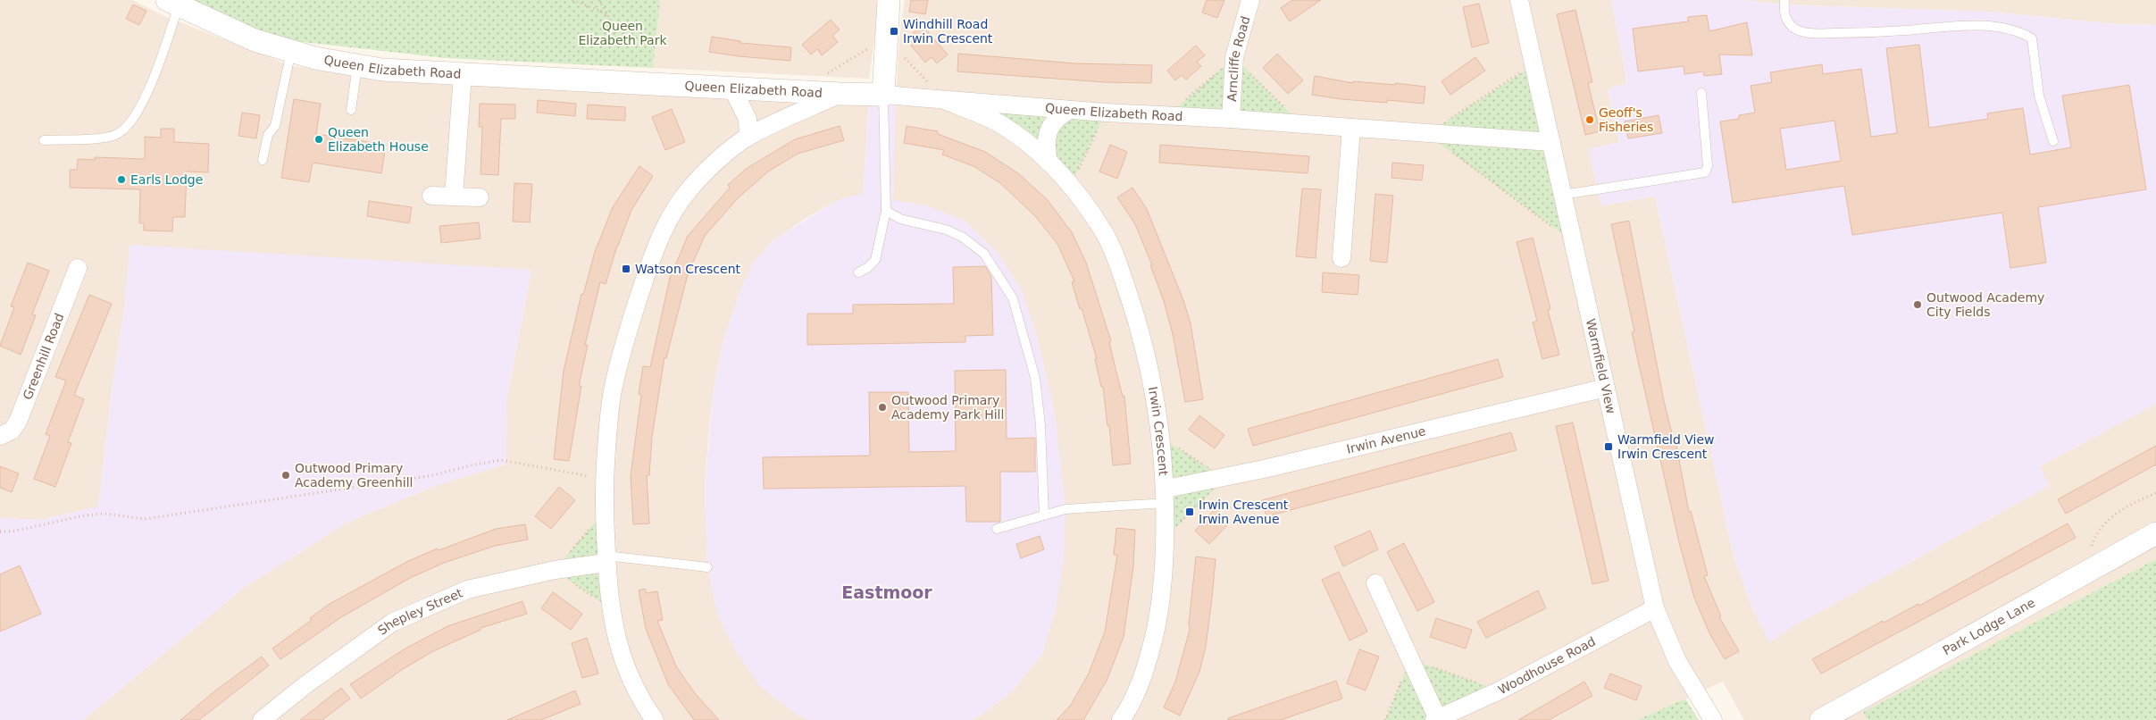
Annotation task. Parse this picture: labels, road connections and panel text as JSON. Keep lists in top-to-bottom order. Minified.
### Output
{"streets":{"street":["Arncliffe Road","Queen Elizabeth Road","Greenhill Road","Warmfield View","Irwin Crescent","Irwin Avenue","Shepley Street","Park Lodge Lane","Woodhouse Road"]},"crossings":[["Arncliffe Road","Queen Elizabeth Road"],["Queen Elizabeth Road","Warmfield View"],["Queen Elizabeth Road","Irwin Crescent"],["Warmfield View","Irwin Avenue"],["Warmfield View","Woodhouse Road"],["Irwin Crescent","Irwin Avenue"]],"districts":["Eastmoor"],"parks":["Queen Elizabeth Park"],"places":{"transit":["Windhill Road Irwin Crescent","Watson Crescent","Warmfield View Irwin Crescent","Irwin Crescent Irwin Avenue"],"other":["Geoff's Fisheries","Queen Elizabeth House","Earls Lodge","Outwood Academy City Fields","Outwood Primary Academy Park Hill","Outwood Primary Academy Greenhill"]}}
